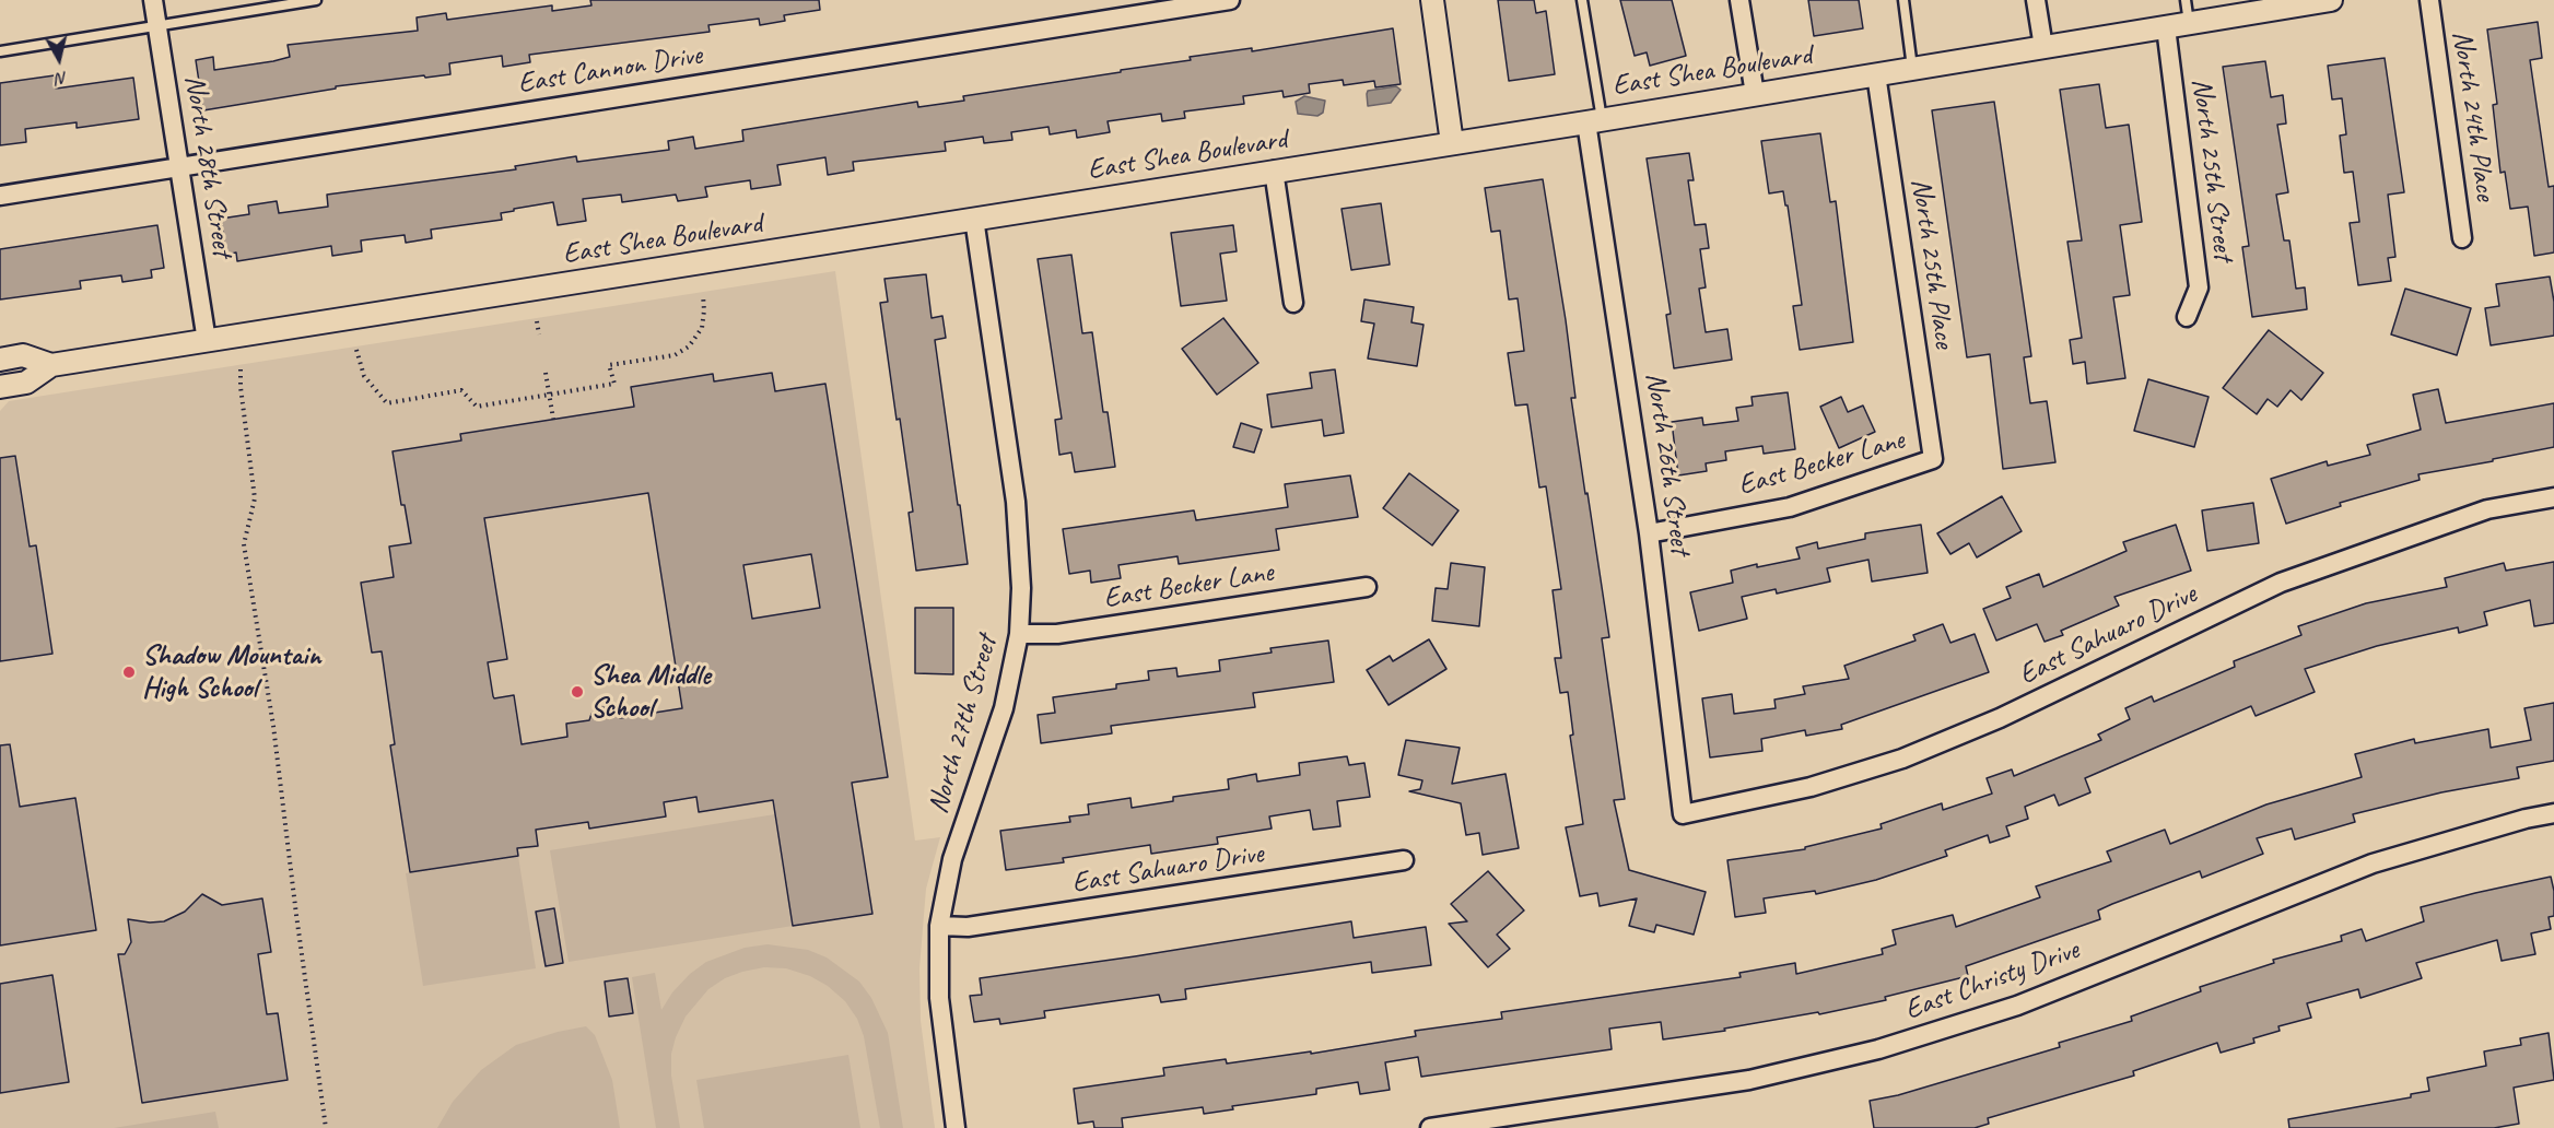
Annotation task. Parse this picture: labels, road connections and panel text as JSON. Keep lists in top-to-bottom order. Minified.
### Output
{"streets":{"street":["East Cannon Drive","East Shea Boulevard","North 24th Place","North 28th Street","North 25th Street","North 25th Place","North 26th Street","East Becker Lane","East Sahuaro Drive","North 27th Street","East Christy Drive"]},"crossings":[["East Cannon Drive","North 28th Street"],["East Shea Boulevard","North 28th Street"],["East Shea Boulevard","North 25th Street"],["East Shea Boulevard","North 25th Place"],["East Shea Boulevard","North 26th Street"],["East Shea Boulevard","North 27th Street"],["North 25th Place","East Becker Lane"],["North 26th Street","East Becker Lane"],["North 26th Street","East Sahuaro Drive"],["East Becker Lane","North 27th Street"],["East Sahuaro Drive","North 27th Street"]],"places":["Shadow Mountain High School","Shea Middle School"],"north":"bottom"}
